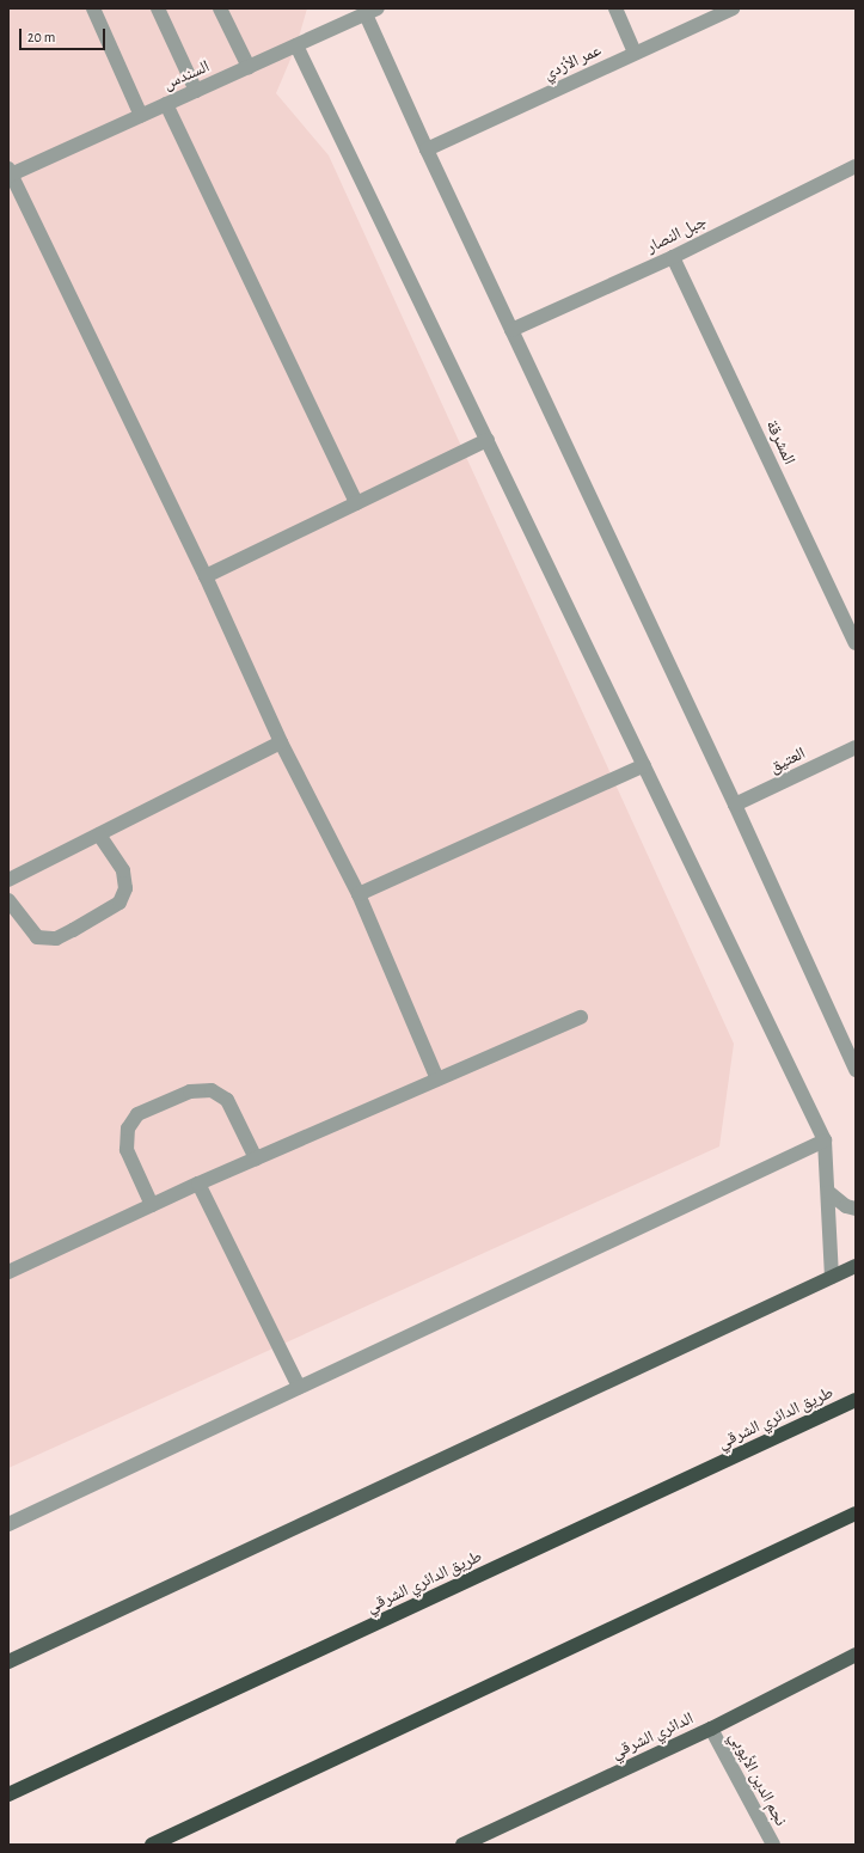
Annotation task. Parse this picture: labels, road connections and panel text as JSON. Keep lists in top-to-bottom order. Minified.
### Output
{"streets":{"highway":["طريق الدائري الشرقي"],"main road":["الدائري الشرقي"],"street":["عمر الأزدي","السندس","جبل النصار","المشرقة","العتيق","نجم الدين الأيوبي"]},"crossings":[["جبل النصار","المشرقة"],["الدائري الشرقي","نجم الدين الأيوبي"]],"scale_bar":"20 m"}
